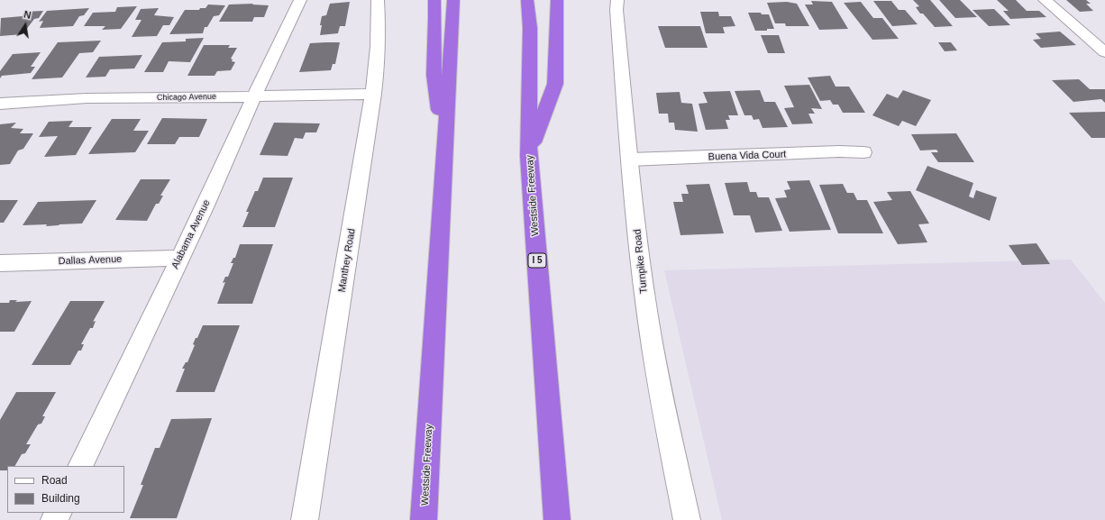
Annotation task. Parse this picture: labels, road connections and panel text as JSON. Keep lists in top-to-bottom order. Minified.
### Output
{"streets":{"highway":["Westside Freeway","I 5"],"street":["Chicago Avenue","Buena Vida Court","Alabama Avenue","Dallas Avenue","Manthey Road","Turnpike Road"]},"crossings":[["Chicago Avenue","Alabama Avenue"],["Chicago Avenue","Manthey Road"],["Buena Vida Court","Turnpike Road"],["Alabama Avenue","Dallas Avenue"]],"legend":["Road","Building"],"north":"top"}
